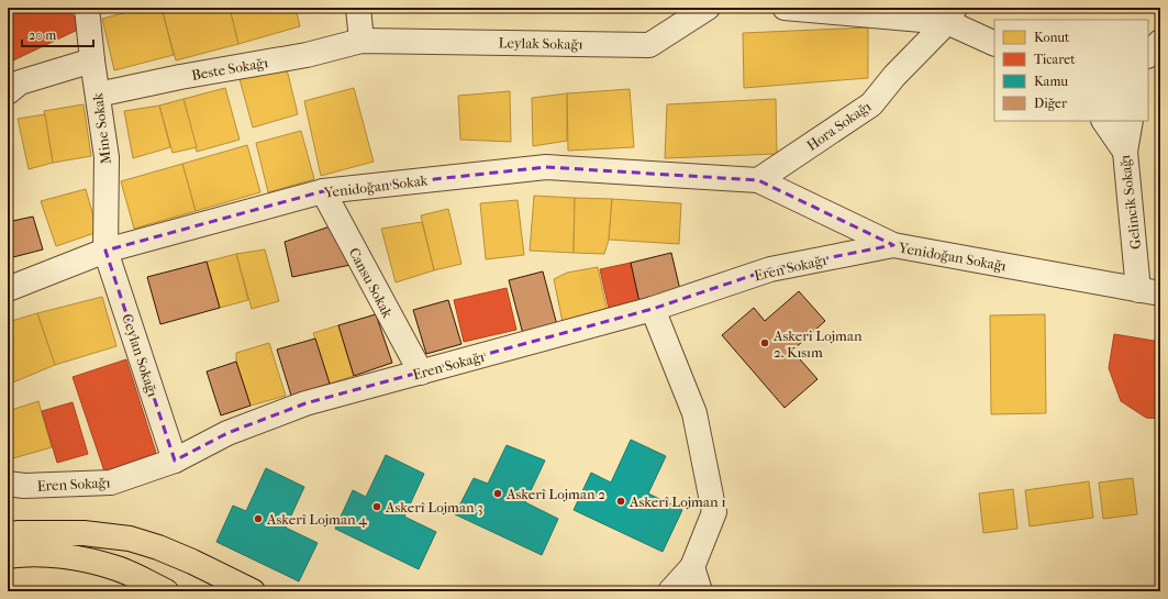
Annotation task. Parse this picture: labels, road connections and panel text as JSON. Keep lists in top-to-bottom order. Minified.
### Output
{"streets":{"street":["Leylak Sokağı","Beste Sokağı","Hora Sokağı","Mine Sokak","Yenidoğan Sokak","Gelincik Sokağı","Yenidoğan Sokağı","Eren Sokağı","Cansu Sokak","Ceylan Sokağı"]},"crossings":[["Leylak Sokağı","Beste Sokağı"],["Beste Sokağı","Mine Sokak"],["Hora Sokağı","Yenidoğan Sokak"],["Hora Sokağı","Yenidoğan Sokağı"],["Mine Sokak","Yenidoğan Sokak"],["Mine Sokak","Ceylan Sokağı"],["Yenidoğan Sokak","Yenidoğan Sokağı"],["Yenidoğan Sokak","Cansu Sokak"],["Yenidoğan Sokak","Ceylan Sokağı"],["Gelincik Sokağı","Yenidoğan Sokağı"],["Yenidoğan Sokağı","Eren Sokağı"],["Eren Sokağı","Cansu Sokak"],["Eren Sokağı","Ceylan Sokağı"]],"places":["Askeri Lojman 2. Kısım","Askerî Lojman 2","Askerî Lojman 1","Askerî Lojman 3","Askerî Lojman 4"],"legend":["Konut","Ticaret","Kamu","Diğer"],"scale_bar":"20 m"}
